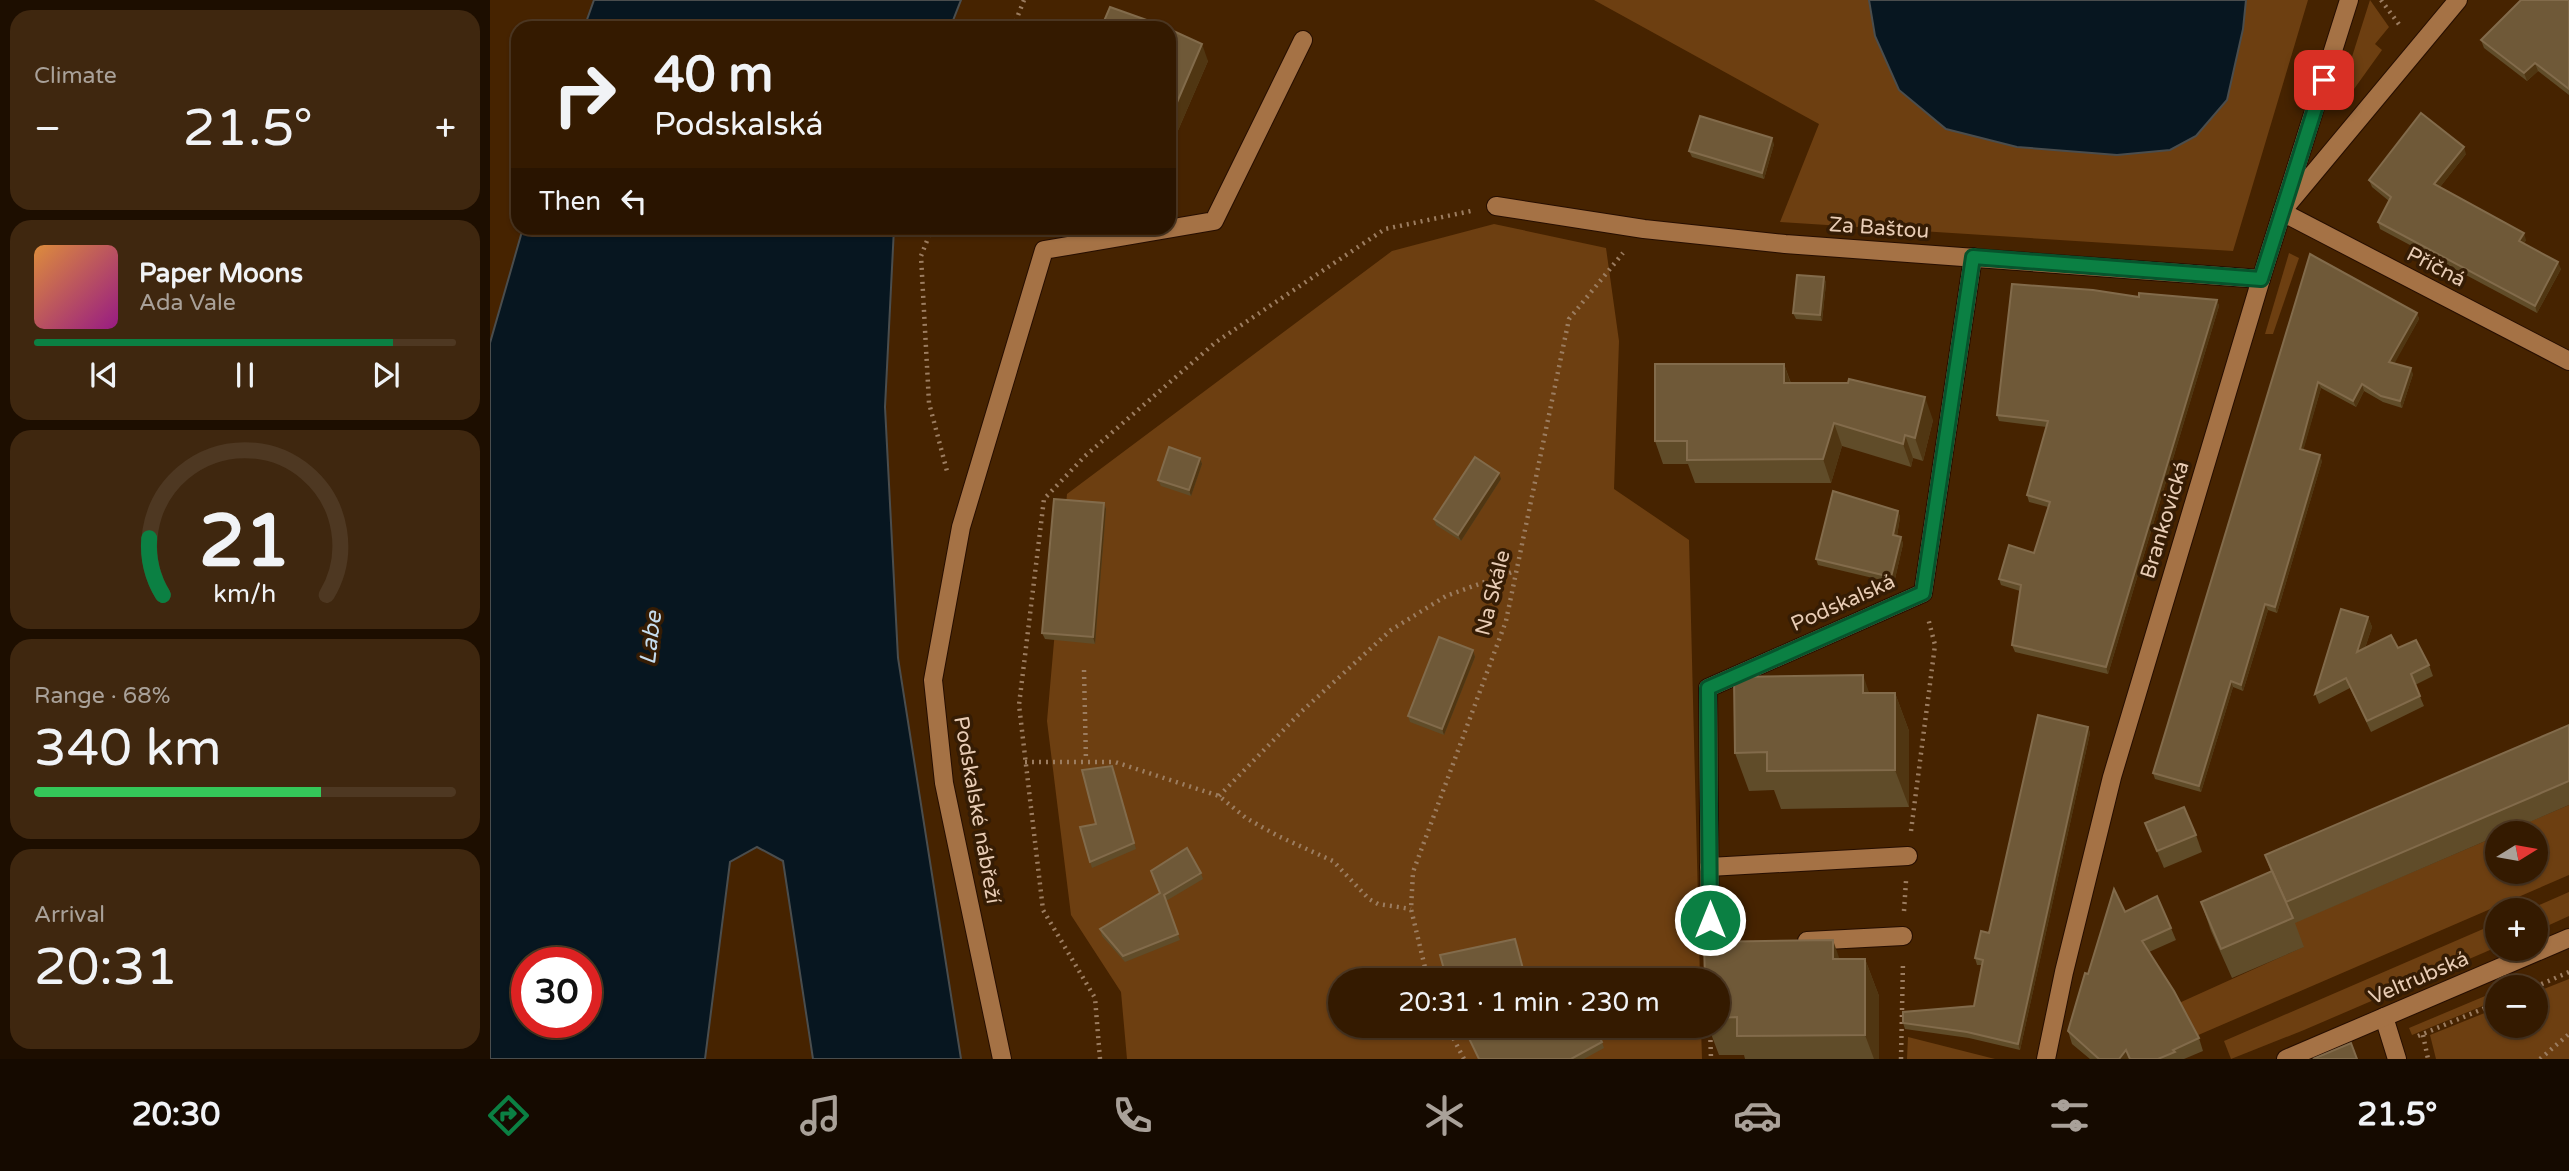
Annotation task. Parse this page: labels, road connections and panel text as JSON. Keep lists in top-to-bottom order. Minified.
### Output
{"streets":{"street":["Za Baštou","Příčná","Brankovická","Podskalská","Podskalské nábřeží","Veltrubská"],"path":["Na Skále"]},"crossings":[["Za Baštou","Brankovická"],["Za Baštou","Na Skále"],["Za Baštou","Podskalská"],["Příčná","Brankovická"]],"water":["Labe"],"north":"right","page":{"tile":["Climate",["Range · 68%","340 km"],["Arrival","20:31"]],"turn":["40 m","Podskalská"],"heat":["−","21.5°","+"],"then":"Then","song":["Paper Moons","Ada Vale"],"map_buttons":["+","−"],"limit":"30","trip":"20:31 · 1 min · 230 m","tabs":["20:30","21.5°"],"gauge":["21","km/h"]}}
